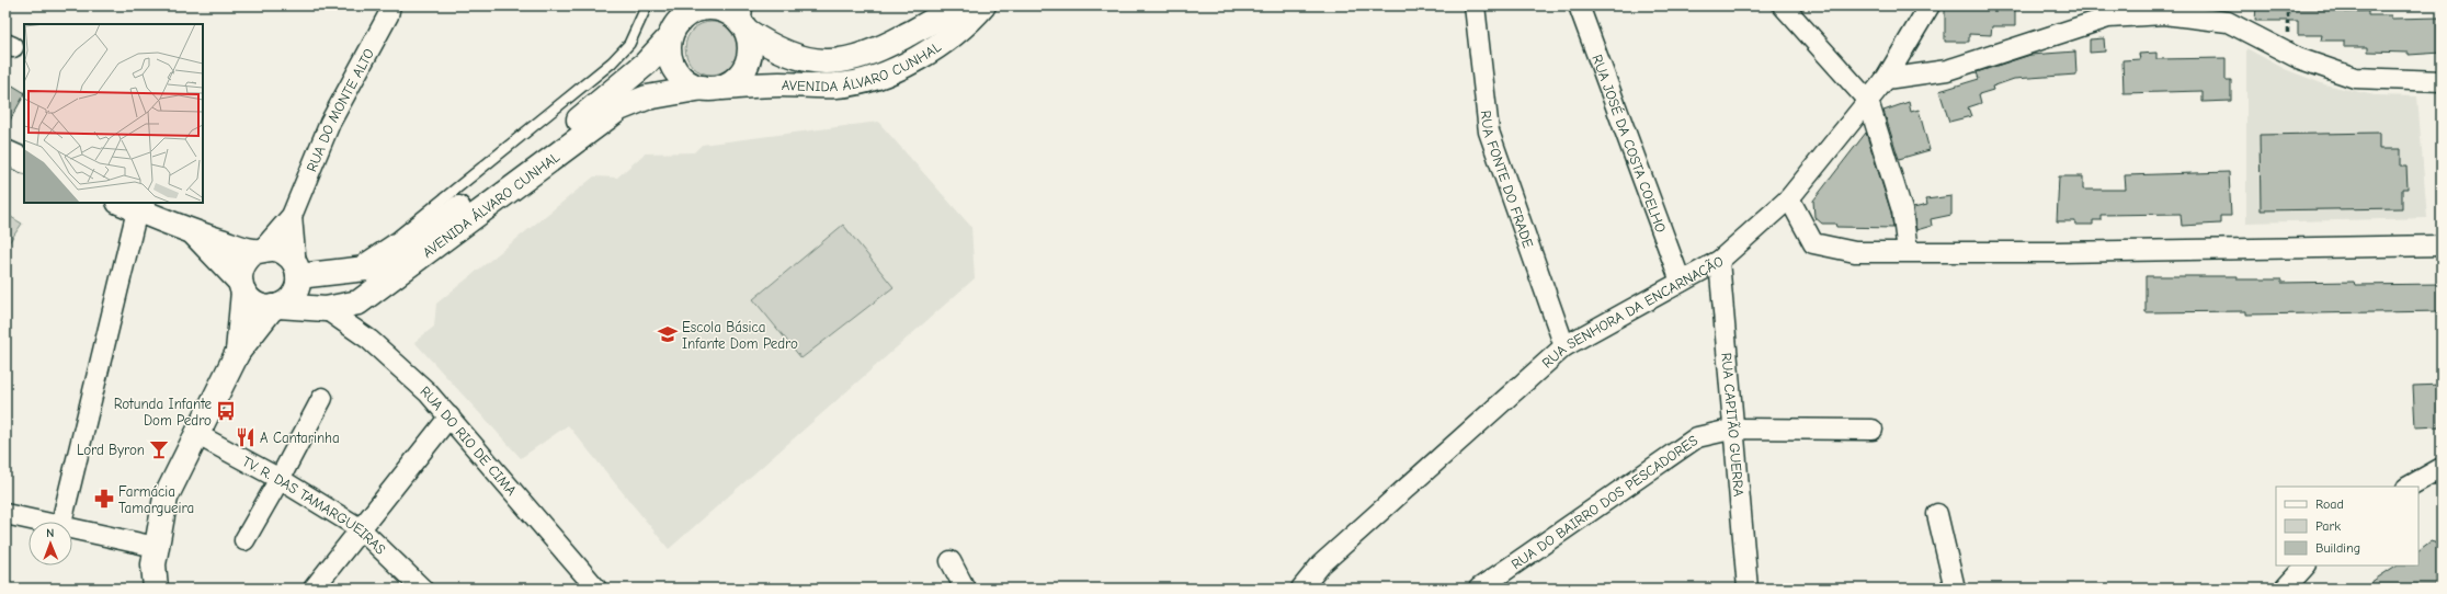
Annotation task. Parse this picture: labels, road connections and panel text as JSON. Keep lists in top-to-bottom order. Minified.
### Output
{"streets":{"main road":["AVENIDA ÁLVARO CUNHAL"],"street":["RUA DO MONTE ALTO","RUA JOSÉ DA COSTA COELHO","RUA FONTE DO FRADE","RUA SENHORA DA ENCARNAÇÃO","RUA CAPITÃO GUERRA","RUA DO RIO DE CIMA","RUA DO BAIRRO DOS PESCADORES","TV. R. DAS TAMARGUEIRAS"]},"crossings":[["AVENIDA ÁLVARO CUNHAL","RUA DO RIO DE CIMA"],["RUA JOSÉ DA COSTA COELHO","RUA SENHORA DA ENCARNAÇÃO"],["RUA FONTE DO FRADE","RUA SENHORA DA ENCARNAÇÃO"],["RUA SENHORA DA ENCARNAÇÃO","RUA CAPITÃO GUERRA"],["RUA CAPITÃO GUERRA","RUA DO BAIRRO DOS PESCADORES"]],"places":{"school or university":["Escola Básica Infante Dom Pedro"],"bus stop":["Rotunda Infante Dom Pedro"],"restaurant":["A Cantarinha"],"bar":["Lord Byron"],"pharmacy":["Farmácia Tamargueira"]},"legend":["Road","Park","Building"],"north":"top"}
